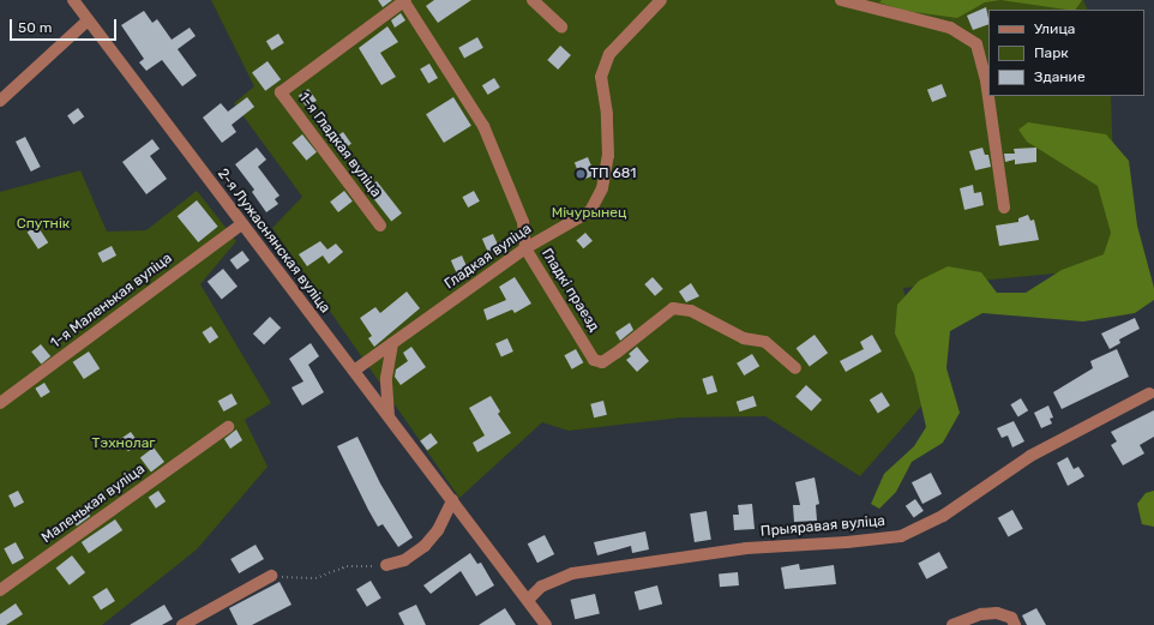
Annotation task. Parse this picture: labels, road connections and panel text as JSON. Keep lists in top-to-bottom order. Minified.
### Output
{"streets":{"street":["1-я Гладкая вуліца","2-я Лужаснянская вуліца","Гладкая вуліца","Гладкі праезд","1-я Маленькая вуліца","Маленькая вуліца","Прыяравая вуліца"]},"crossings":[["1-я Гладкая вуліца","Гладкі праезд"],["2-я Лужаснянская вуліца","Гладкая вуліца"],["2-я Лужаснянская вуліца","1-я Маленькая вуліца"],["2-я Лужаснянская вуліца","Прыяравая вуліца"],["Гладкая вуліца","Гладкі праезд"]],"parks":["Мічурынец","Спутнік","Тэхнолаг"],"places":["ТП 681"],"legend":["Улица","Парк","Здание"],"scale_bar":"50 m"}
